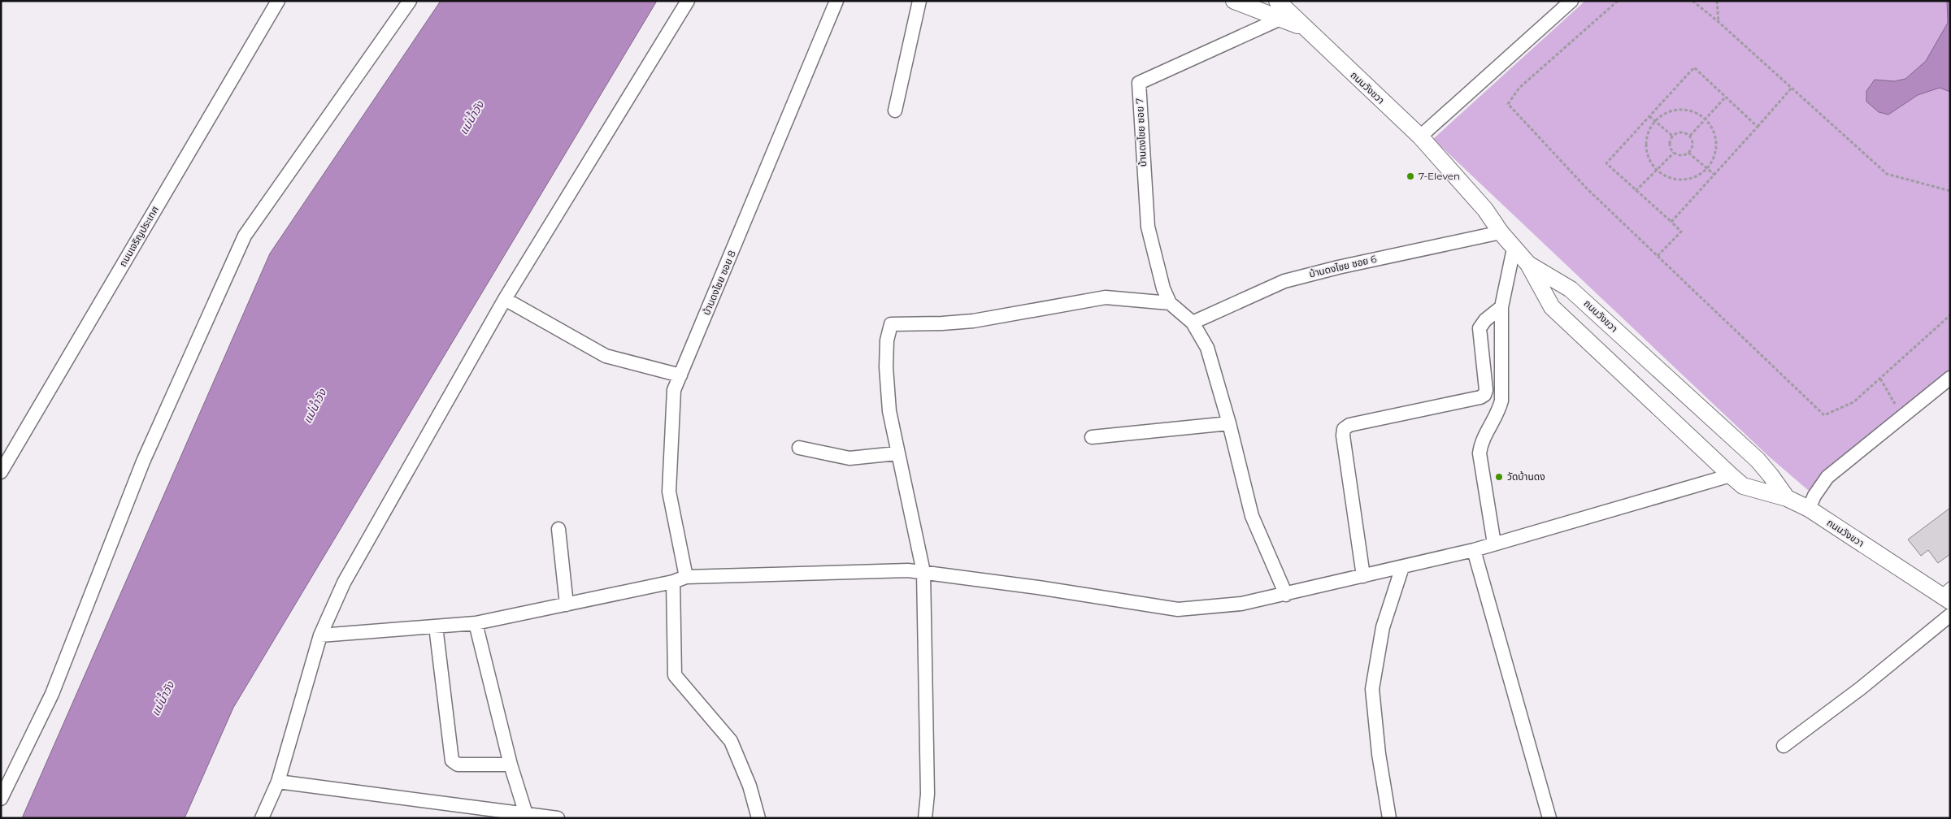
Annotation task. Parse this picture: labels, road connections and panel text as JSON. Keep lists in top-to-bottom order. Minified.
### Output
{"streets":{"street":["ถนนวังขวา","บ้านดงไชย ซอย 7","ถนนเจริญประเทศ","บ้านดงไชย ซอย 6","บ้านดงไชย ซอย 8"]},"crossings":[["ถนนวังขวา","บ้านดงไชย ซอย 6"],["บ้านดงไชย ซอย 7","บ้านดงไชย ซอย 6"]],"water":["แม่น้ำวัง"],"places":["7-Eleven","วัดบ้านดง"]}
